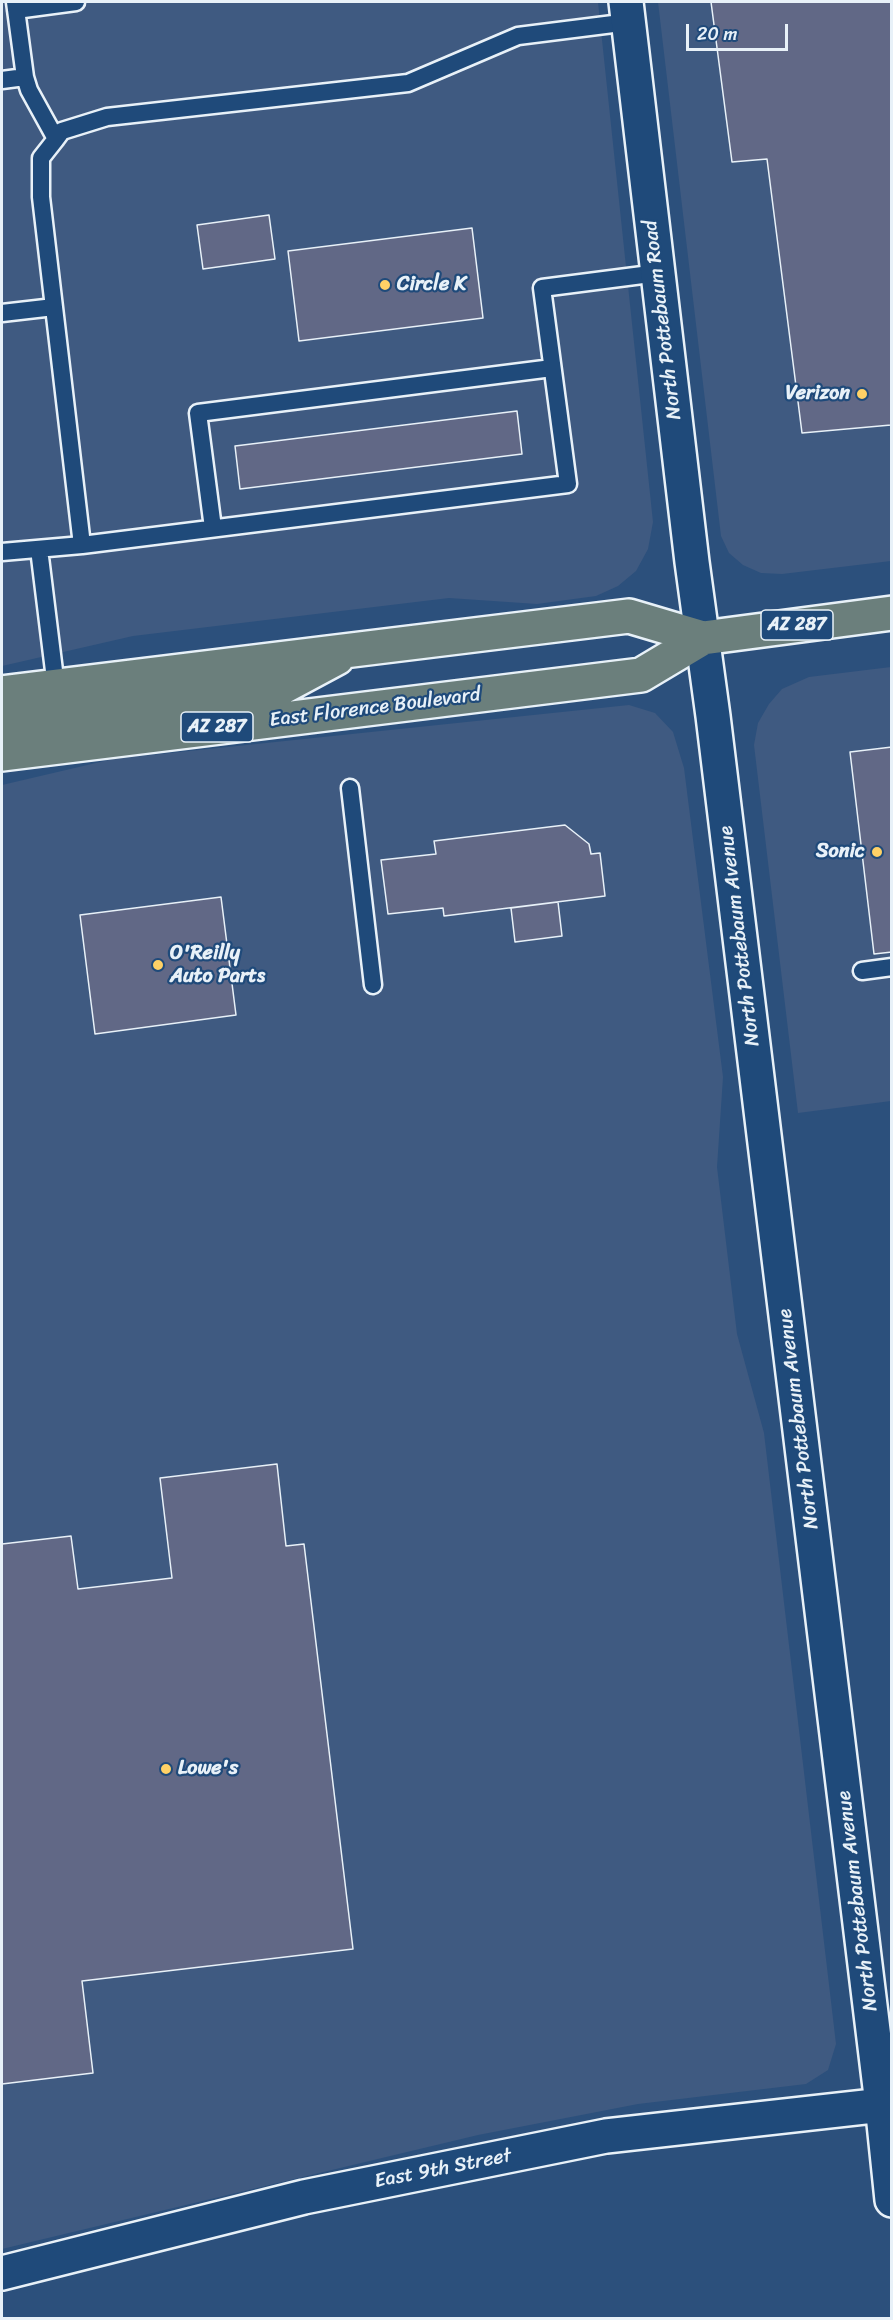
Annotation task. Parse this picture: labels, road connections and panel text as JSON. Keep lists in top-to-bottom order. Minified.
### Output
{"streets":{"main road":["AZ 287","East Florence Boulevard"],"street":["North Pottebaum Road","North Pottebaum Avenue","East 9th Street"]},"crossings":[["North Pottebaum Road","East Florence Boulevard"],["North Pottebaum Road","North Pottebaum Avenue"],["East Florence Boulevard","North Pottebaum Avenue"],["North Pottebaum Avenue","East 9th Street"]],"places":["Circle K","Verizon","Sonic","O'Reilly Auto Parts","Lowe's"],"scale_bar":"20 m"}
